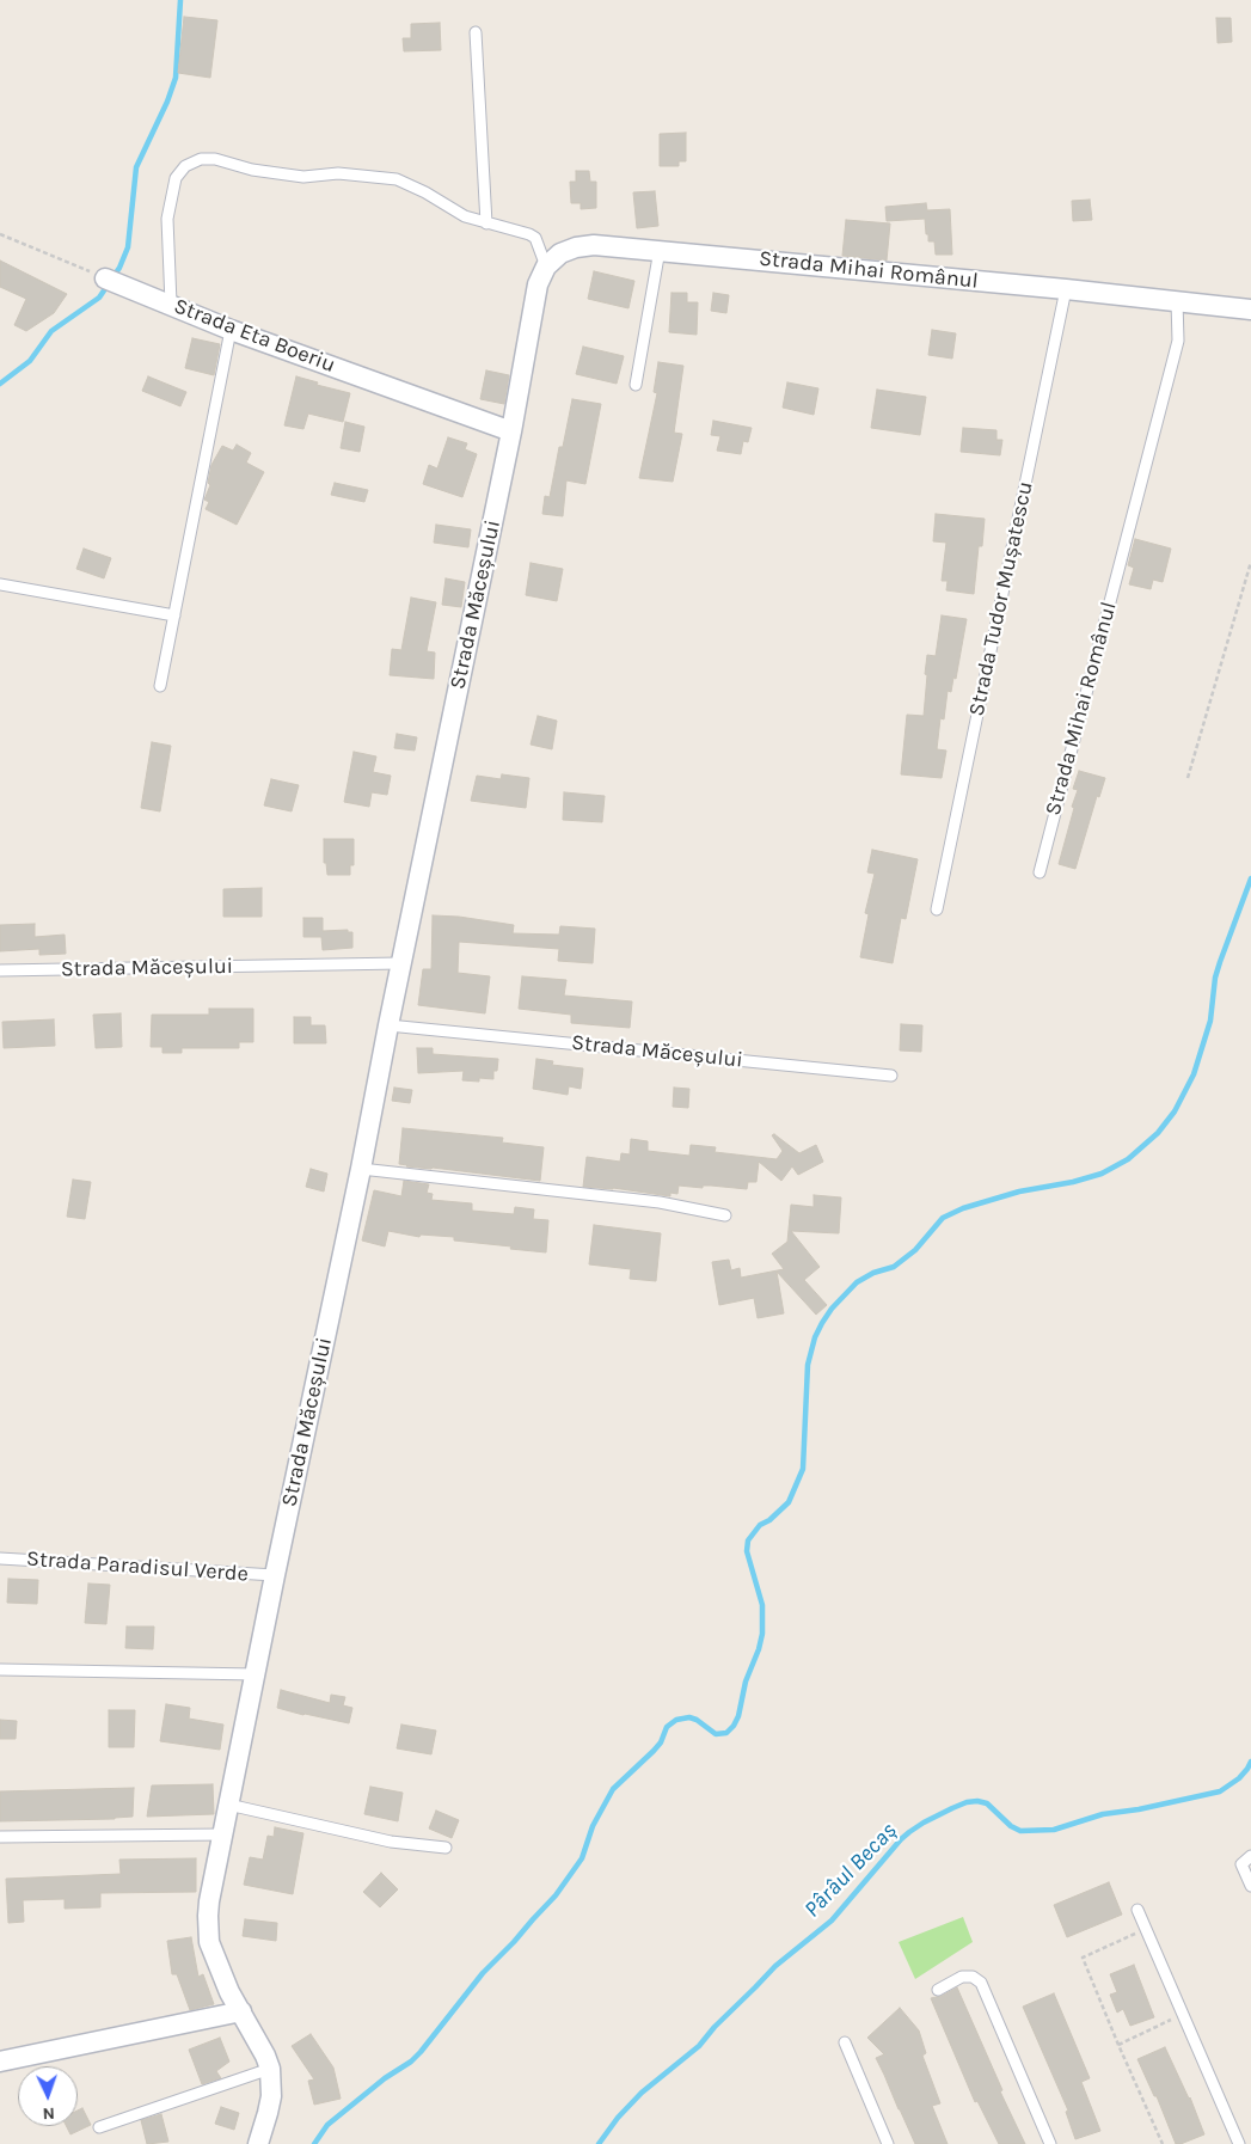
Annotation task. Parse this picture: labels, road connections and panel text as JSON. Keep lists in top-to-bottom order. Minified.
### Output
{"streets":{"street":["Strada Mihai Românul","Strada Eta Boeriu","Strada Măceșului"],"lane":["Strada Tudor Mușatescu","Strada Paradisul Verde"]},"crossings":[["Strada Mihai Românul","Strada Tudor Mușatescu"],["Strada Mihai Românul","Strada Măceșului"],["Strada Eta Boeriu","Strada Măceșului"],["Strada Măceșului","Strada Paradisul Verde"]],"water":["Pârâul Becaș"],"north":"bottom"}
